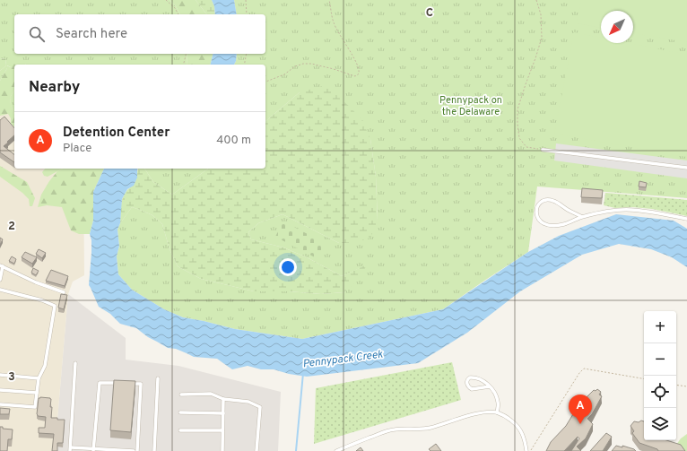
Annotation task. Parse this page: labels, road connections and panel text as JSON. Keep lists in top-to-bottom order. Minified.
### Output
{"water":["Pennypack Creek"],"parks":["Pennypack on the Delaware"],"north":"bottom left","page":{"search":"Search here","heading":"Nearby","list":[{"mark":"A","name":"Detention Center","note":"Place","value":"400 m"}],"map_buttons":["+","−"],"pins":"A"},"grid":{"columns":["C"],"rows":["2","3"]}}
